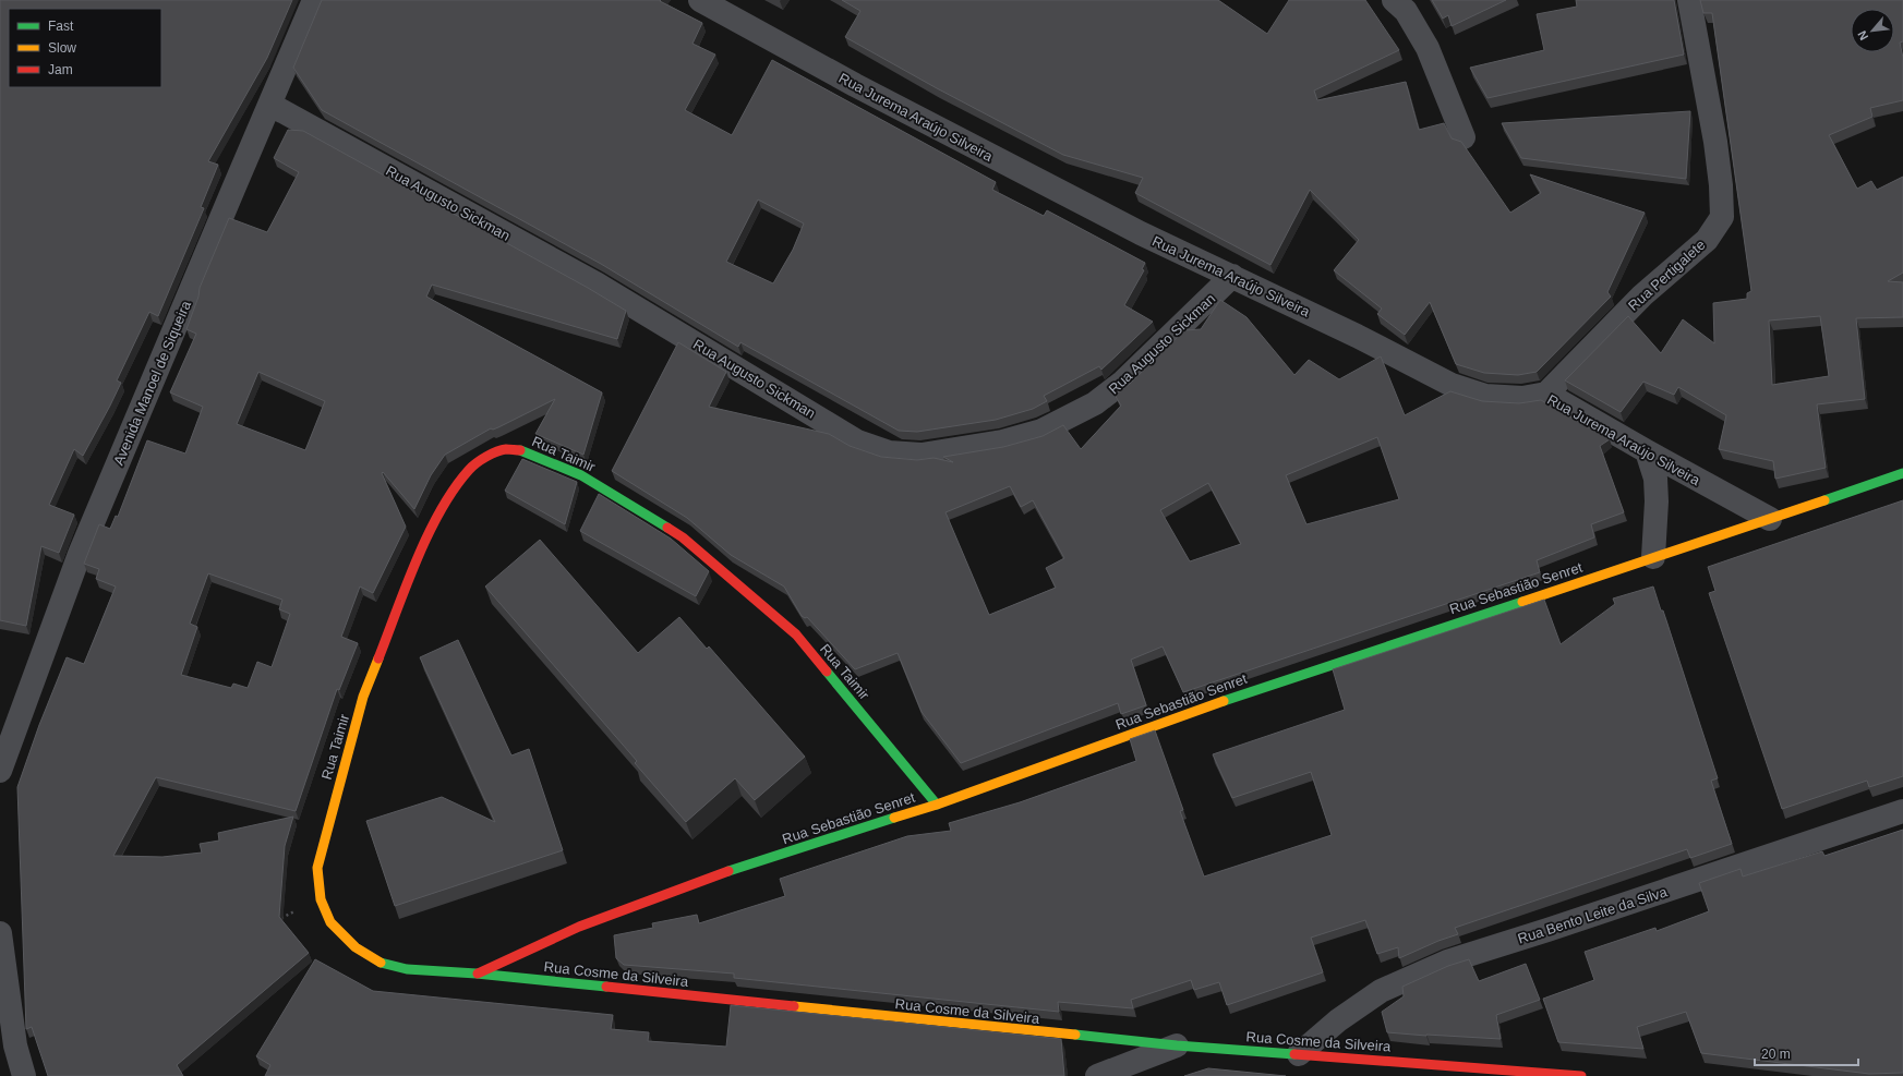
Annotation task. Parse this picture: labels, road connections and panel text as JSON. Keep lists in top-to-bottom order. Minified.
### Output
{"streets":{"street":["Rua Jurema Araújo Silveira","Rua Augusto Sickman","Rua Pertigalete","Avenida Manoel de Siqueira","Rua Taimir","Rua Sebastião Senret","Rua Bento Leite da Silva","Rua Cosme da Silveira"]},"crossings":[["Rua Jurema Araújo Silveira","Rua Augusto Sickman"],["Rua Jurema Araújo Silveira","Rua Pertigalete"],["Rua Jurema Araújo Silveira","Rua Sebastião Senret"],["Rua Augusto Sickman","Avenida Manoel de Siqueira"],["Rua Taimir","Rua Sebastião Senret"],["Rua Taimir","Rua Cosme da Silveira"],["Rua Sebastião Senret","Rua Cosme da Silveira"],["Rua Bento Leite da Silva","Rua Cosme da Silveira"]],"legend":["Fast","Slow","Jam"],"scale_bar":"20 m","north":"bottom left"}
